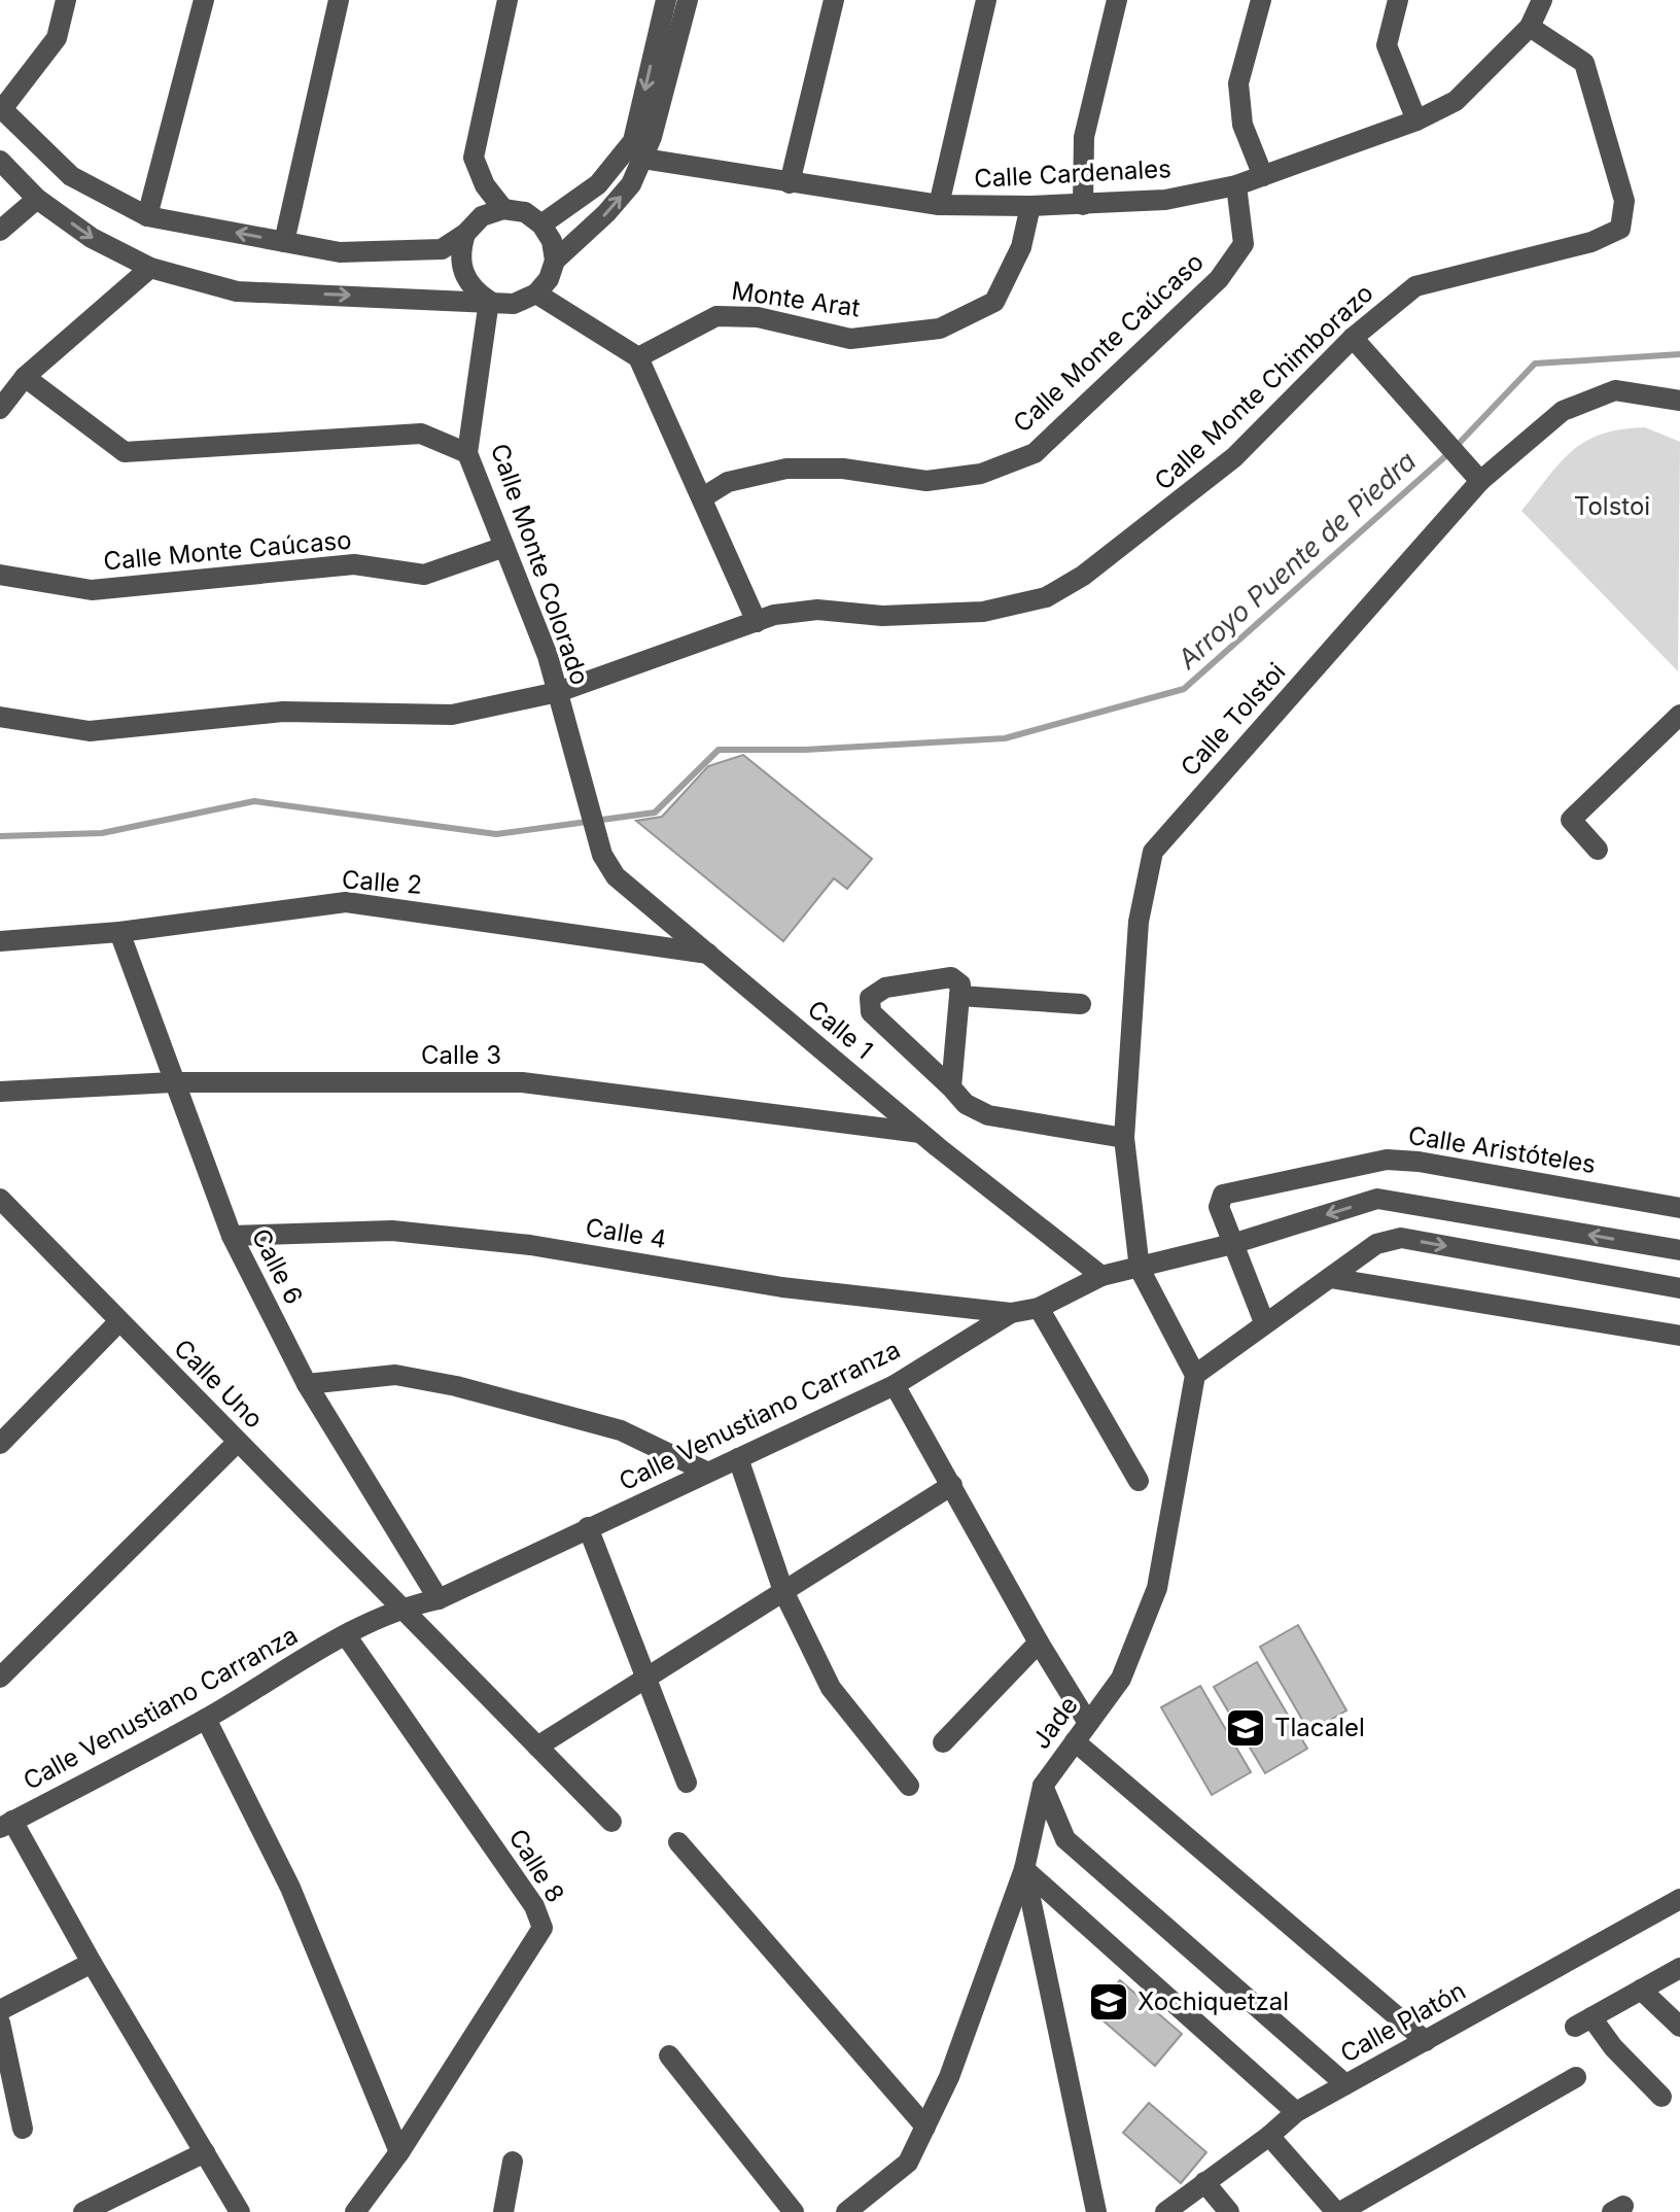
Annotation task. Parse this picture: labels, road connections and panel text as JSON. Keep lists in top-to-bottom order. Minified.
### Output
{"streets":{"street":["Calle Cardenales","Monte Arat","Calle Monte Caúcaso","Calle Monte Chimborazo","Calle Monte Colorado","Calle Tolstoi","Calle 2","Calle 1","Calle 3","Calle Aristóteles","Calle 4","Calle 6","Calle Uno","Calle Venustiano Carranza","Jade","Calle 8","Calle Platón"]},"crossings":[["Calle Cardenales","Monte Arat"],["Calle Cardenales","Calle Monte Caúcaso"],["Calle Cardenales","Calle Monte Chimborazo"],["Calle Monte Caúcaso","Calle Monte Colorado"],["Calle Monte Chimborazo","Calle Monte Colorado"],["Calle Monte Colorado","Calle 1"],["Calle Tolstoi","Calle Venustiano Carranza"],["Calle 2","Calle 1"],["Calle 2","Calle 6"],["Calle 1","Calle 3"],["Calle 1","Calle Venustiano Carranza"],["Calle 3","Calle 6"],["Calle Aristóteles","Calle Venustiano Carranza"],["Calle 4","Calle 6"],["Calle 4","Calle Venustiano Carranza"],["Calle 6","Calle Venustiano Carranza"],["Calle Uno","Calle Venustiano Carranza"],["Calle Venustiano Carranza","Calle 8"]],"water":["Arroyo Puente de Piedra"],"parks":["Tolstoi"],"places":{"school or university":["Tlacalel","Xochiquetzal"]}}
